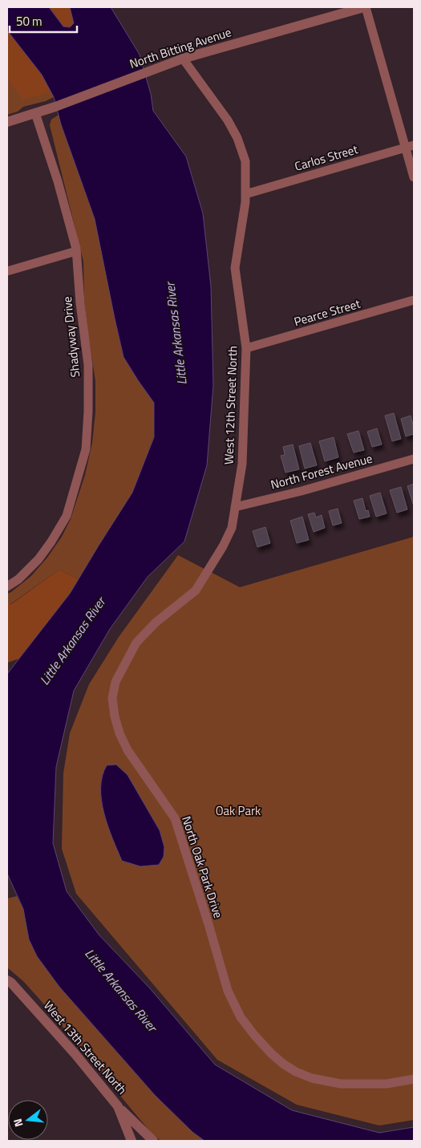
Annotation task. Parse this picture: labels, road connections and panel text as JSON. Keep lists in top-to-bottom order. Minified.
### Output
{"streets":{"street":["North Bitting Avenue","Carlos Street","Pearce Street","Shadyway Drive","West 12th Street North","North Forest Avenue","North Oak Park Drive","West 13th Street North"]},"crossings":[["North Bitting Avenue","Shadyway Drive"],["North Bitting Avenue","West 12th Street North"],["Carlos Street","West 12th Street North"],["Pearce Street","West 12th Street North"],["West 12th Street North","North Forest Avenue"],["West 12th Street North","North Oak Park Drive"],["North Forest Avenue","North Oak Park Drive"]],"water":["Little Arkansas River"],"parks":["Oak Park"],"scale_bar":"50 m","north":"left"}
